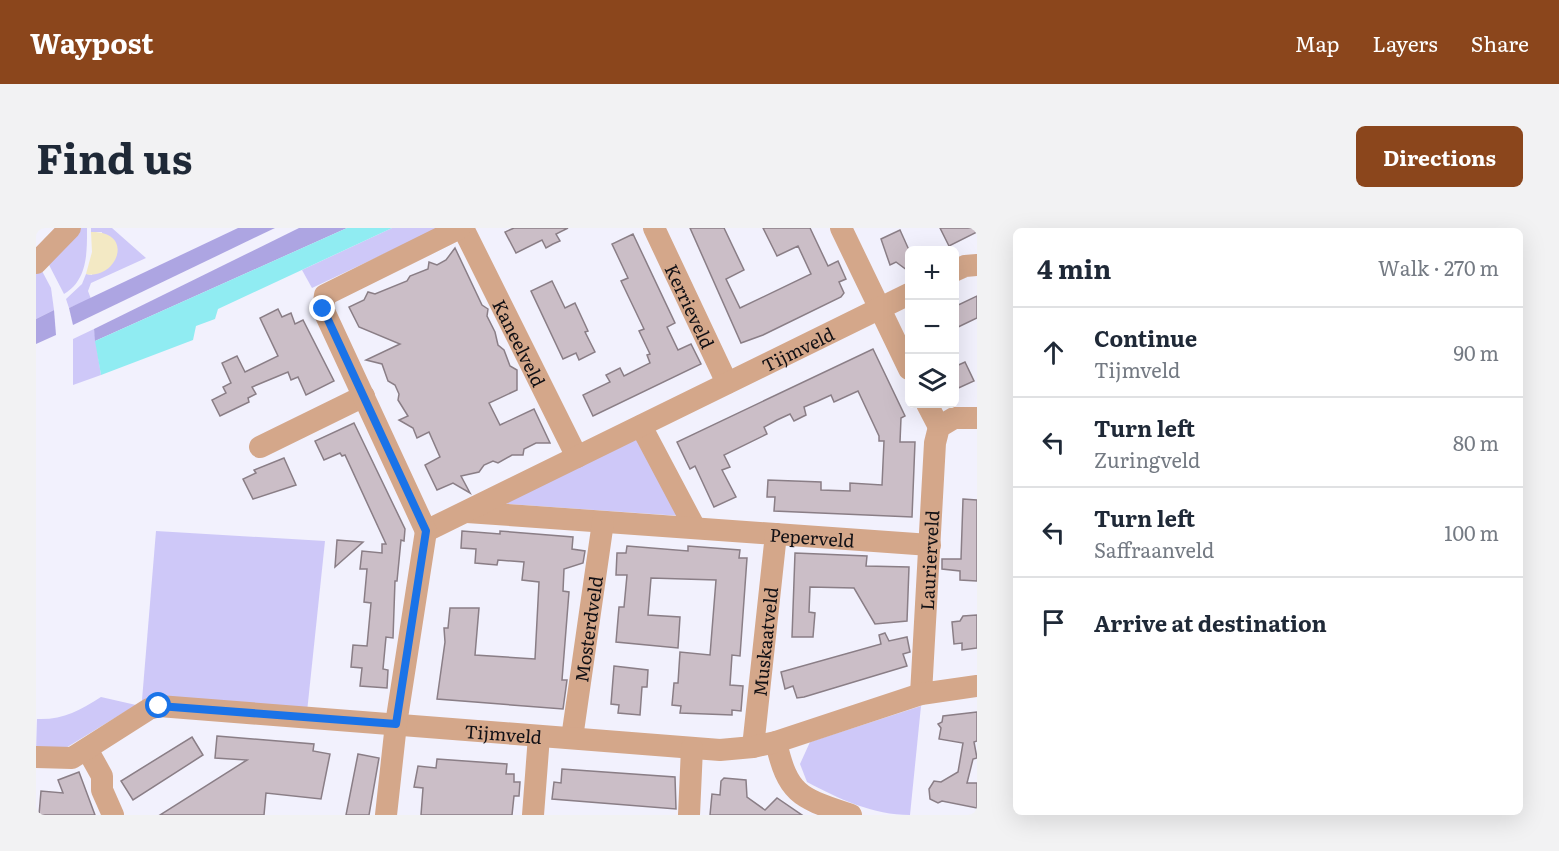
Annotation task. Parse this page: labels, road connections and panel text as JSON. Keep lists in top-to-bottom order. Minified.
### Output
{"streets":{"street":["Kerrieveld","Kaneelveld","Tijmveld","Peperveld","Laurierveld","Mosterdveld","Muskaatveld"]},"crossings":[["Kerrieveld","Tijmveld"],["Kaneelveld","Tijmveld"],["Tijmveld","Peperveld"],["Tijmveld","Laurierveld"],["Tijmveld","Mosterdveld"],["Tijmveld","Muskaatveld"],["Peperveld","Laurierveld"],["Peperveld","Mosterdveld"],["Peperveld","Muskaatveld"]],"page":{"header":"Waypost","nav":["Map","Layers","Share"],"title":"Find us","buttons":"Directions","heading":["4 min","Walk · 270 m"],"map_buttons":["+","−"],"list":[["Continue","Tijmveld","90 m"],["Turn left","Zuringveld","80 m"],["Turn left","Saffraanveld","100 m"],"Arrive at destination"]}}
